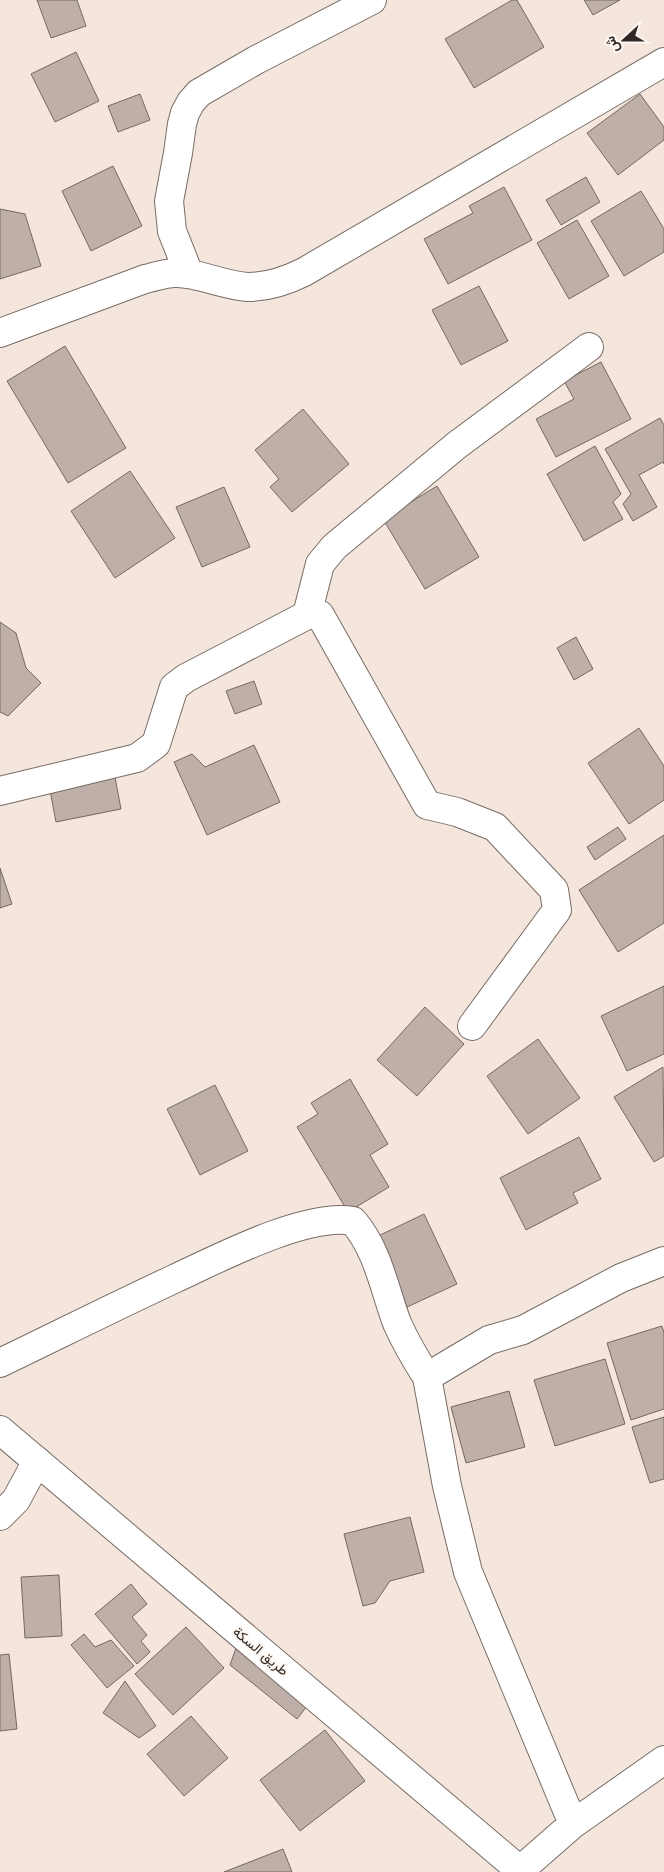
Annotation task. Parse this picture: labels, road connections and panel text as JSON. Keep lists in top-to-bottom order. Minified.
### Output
{"streets":{"street":["طريق السكة"]},"north":"left"}
